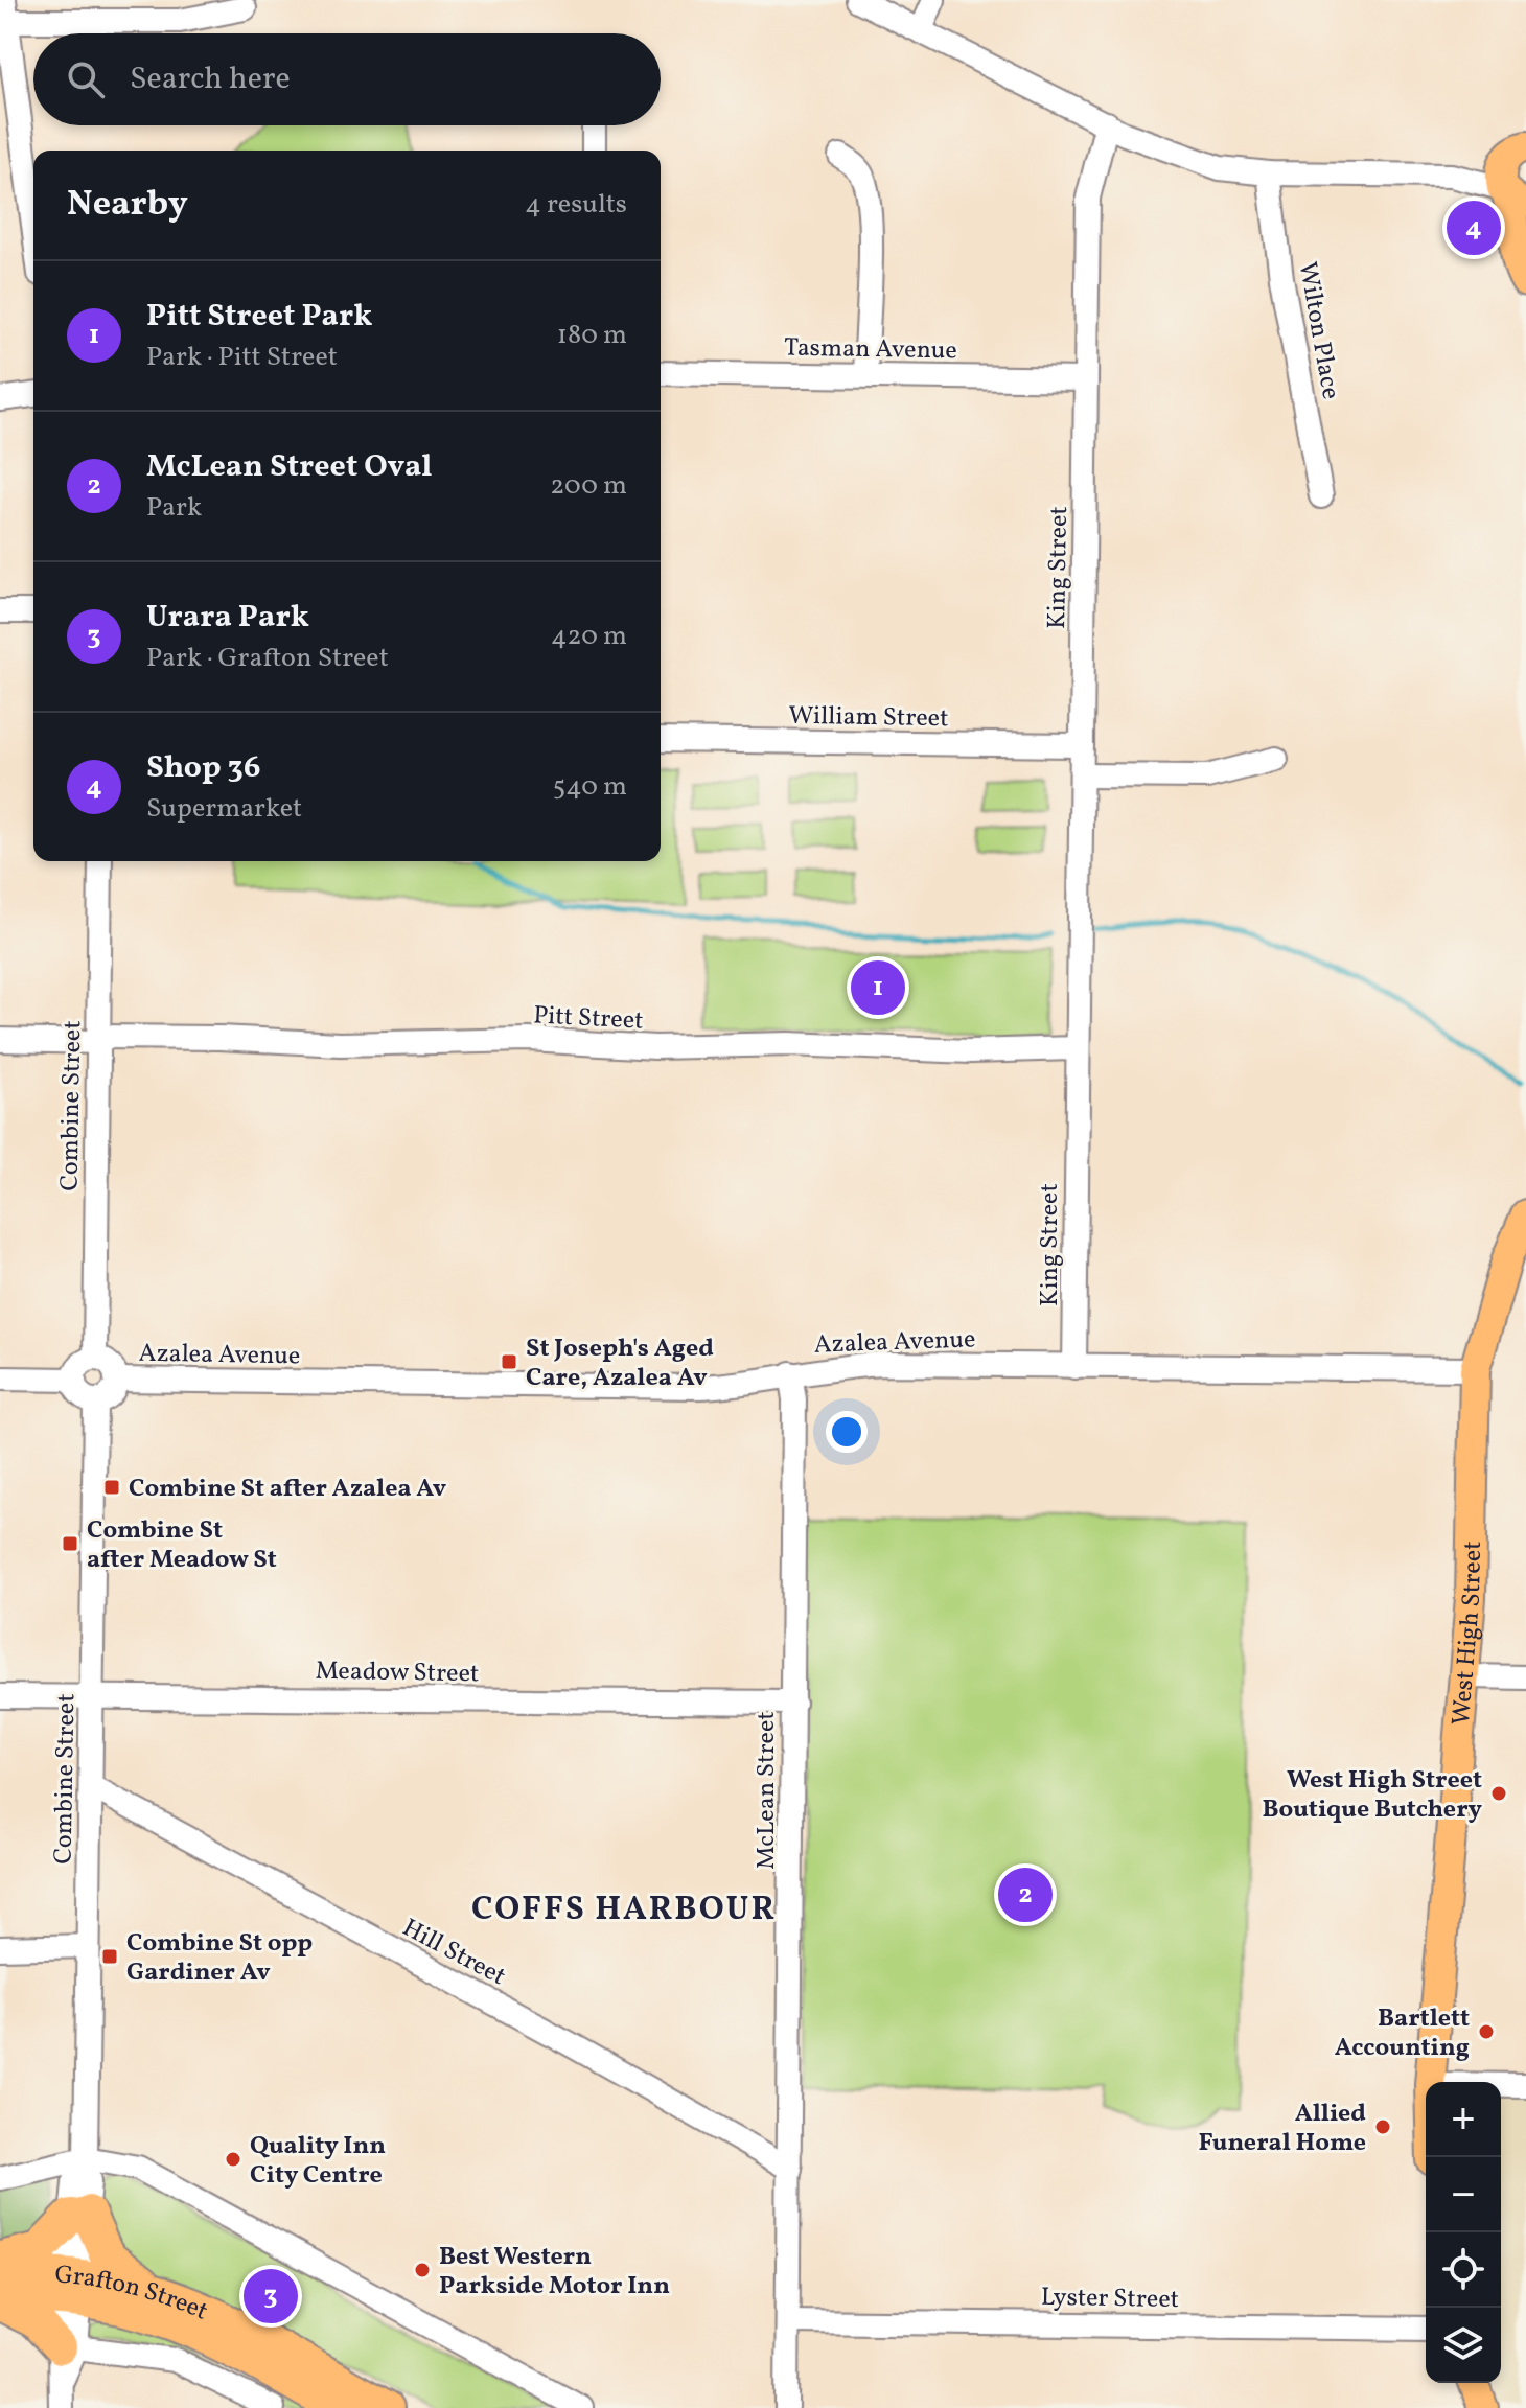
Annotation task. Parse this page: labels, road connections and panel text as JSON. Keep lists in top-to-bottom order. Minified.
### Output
{"streets":{"highway":["Grafton Street"],"main road":["West High Street"],"street":["Wilton Place","Tasman Avenue","King Street","William Street","Pitt Street","Combine Street","Azalea Avenue","Meadow Street","McLean Street","Hill Street","Lyster Street"]},"crossings":[["Tasman Avenue","King Street"],["King Street","William Street"],["King Street","Pitt Street"],["King Street","Azalea Avenue"],["Pitt Street","Combine Street"],["Combine Street","Azalea Avenue"],["Combine Street","Meadow Street"],["Combine Street","Hill Street"],["Combine Street","Grafton Street"],["Azalea Avenue","West High Street"],["Azalea Avenue","McLean Street"],["Meadow Street","McLean Street"],["McLean Street","Hill Street"],["McLean Street","Lyster Street"]],"districts":["COFFS HARBOUR"],"places":{"transit":["St Joseph's Aged Care, Azalea Av","Combine St after Azalea Av","Combine St after Meadow St","Combine St opp Gardiner Av"],"other":["West High Street Boutique Butchery","Bartlett Accounting","Allied Funeral Home","Quality Inn City Centre","Best Western Parkside Motor Inn"]},"page":{"search":"Search here","heading":["Nearby","4 results"],"pins":["4","1","2","3"],"list":[{"mark":"1","name":"Pitt Street Park","note":"Park · Pitt Street","value":"180 m"},{"mark":"2","name":"McLean Street Oval","note":"Park","value":"200 m"},{"mark":"3","name":"Urara Park","note":"Park · Grafton Street","value":"420 m"},{"mark":"4","name":"Shop 36","note":"Supermarket","value":"540 m"}],"map_buttons":["+","−"]}}
